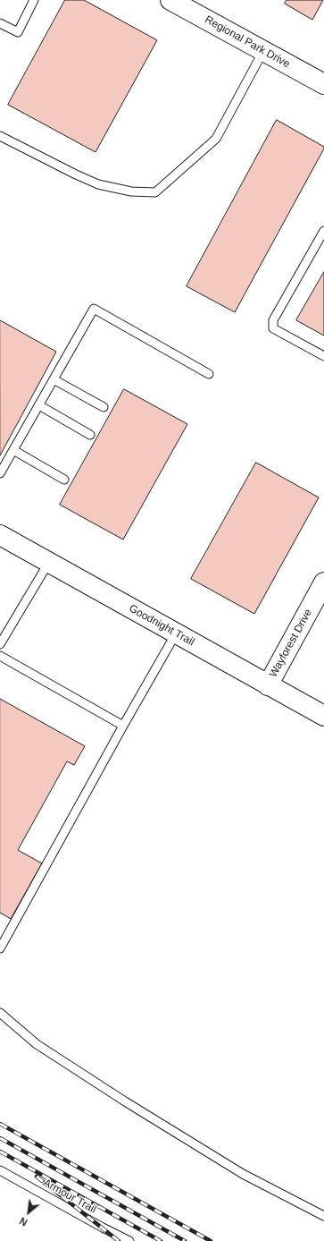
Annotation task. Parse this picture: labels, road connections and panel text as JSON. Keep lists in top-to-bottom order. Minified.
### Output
{"streets":{"street":["Regional Park Drive","Goodnight Trail","Wayforest Drive"],"lane":["Armour Trail"]},"crossings":[["Goodnight Trail","Wayforest Drive"]],"north":"bottom left"}
